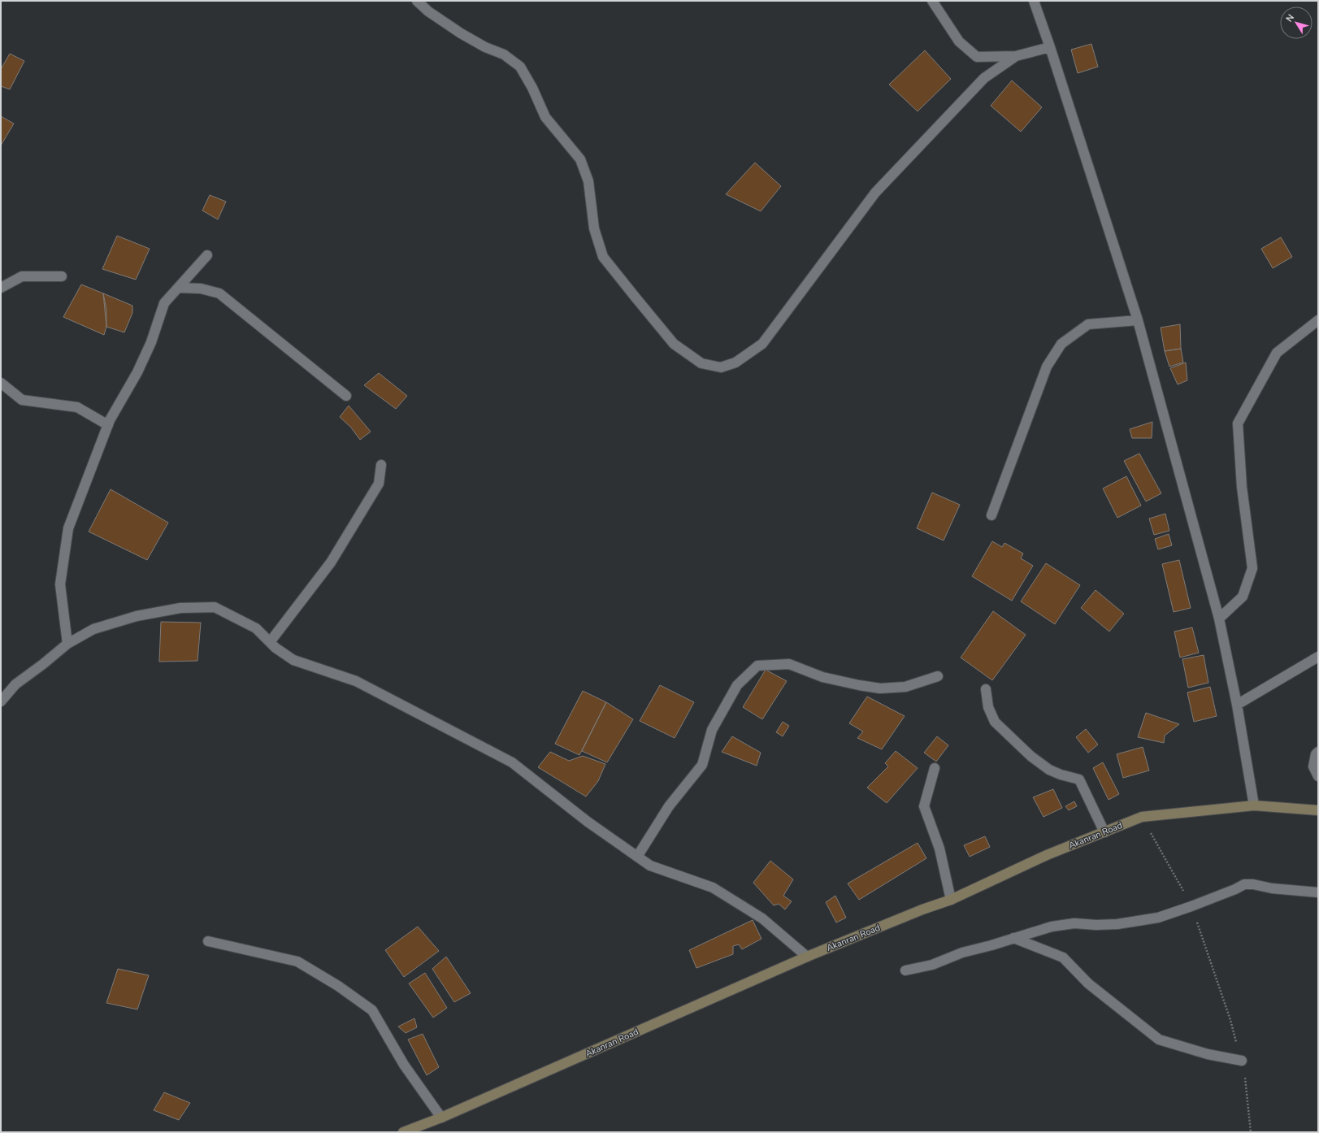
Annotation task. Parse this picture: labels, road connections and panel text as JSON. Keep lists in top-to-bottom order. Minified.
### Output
{"streets":{"main road":["Akanran Road"]},"north":"top left"}
